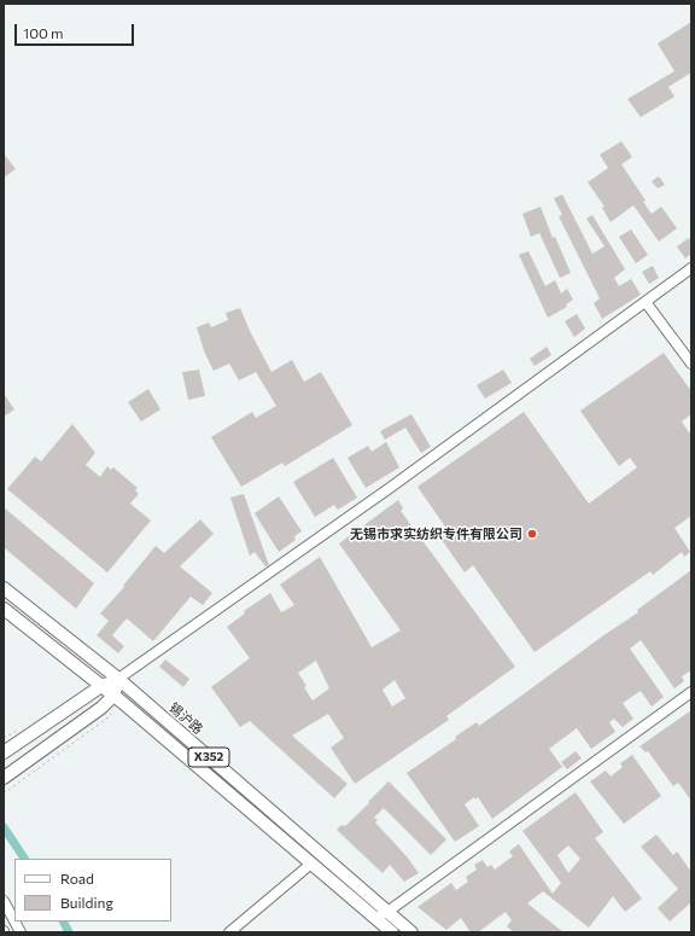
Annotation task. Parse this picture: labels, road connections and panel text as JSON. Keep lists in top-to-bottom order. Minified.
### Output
{"streets":{"main road":["锡沪路","X352"]},"places":["无锡市求实纺织专件有限公司"],"legend":["Road","Building"],"scale_bar":"100 m"}
